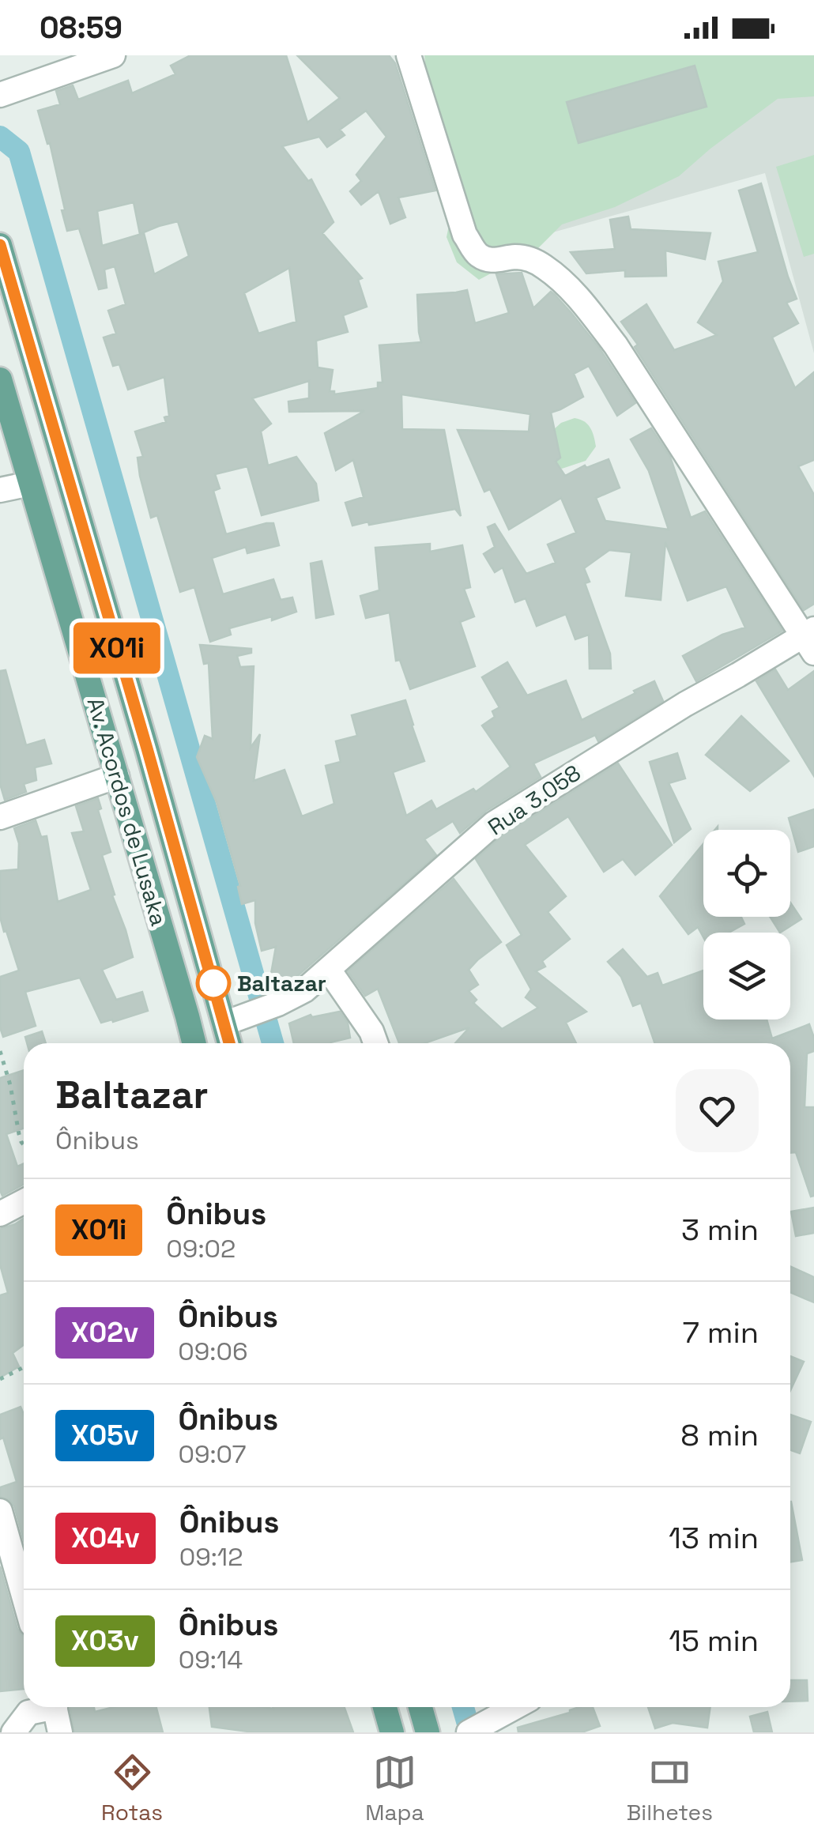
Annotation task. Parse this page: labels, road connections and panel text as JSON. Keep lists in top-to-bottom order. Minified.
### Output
{"streets":{"main road":["Av. Acordos de Lusaka"],"street":["Rua 3.058"]},"crossings":[["Rua 3.058","Av. Acordos de Lusaka"]],"places":["Baltazar"],"lines":["bus line X01i"],"page":{"status":"08:59","on_map":"X01i","heading":["Baltazar","Ônibus"],"list":[{"mark":"X01i","name":"Ônibus","note":"09:02","value":"3 min"},{"mark":"X02v","name":"Ônibus","note":"09:06","value":"7 min"},{"mark":"X05v","name":"Ônibus","note":"09:07","value":"8 min"},{"mark":"X04v","name":"Ônibus","note":"09:12","value":"13 min"},{"mark":"X03v","name":"Ônibus","note":"09:14","value":"15 min"}],"tabs":["Rotas","Mapa","Bilhetes"]}}
